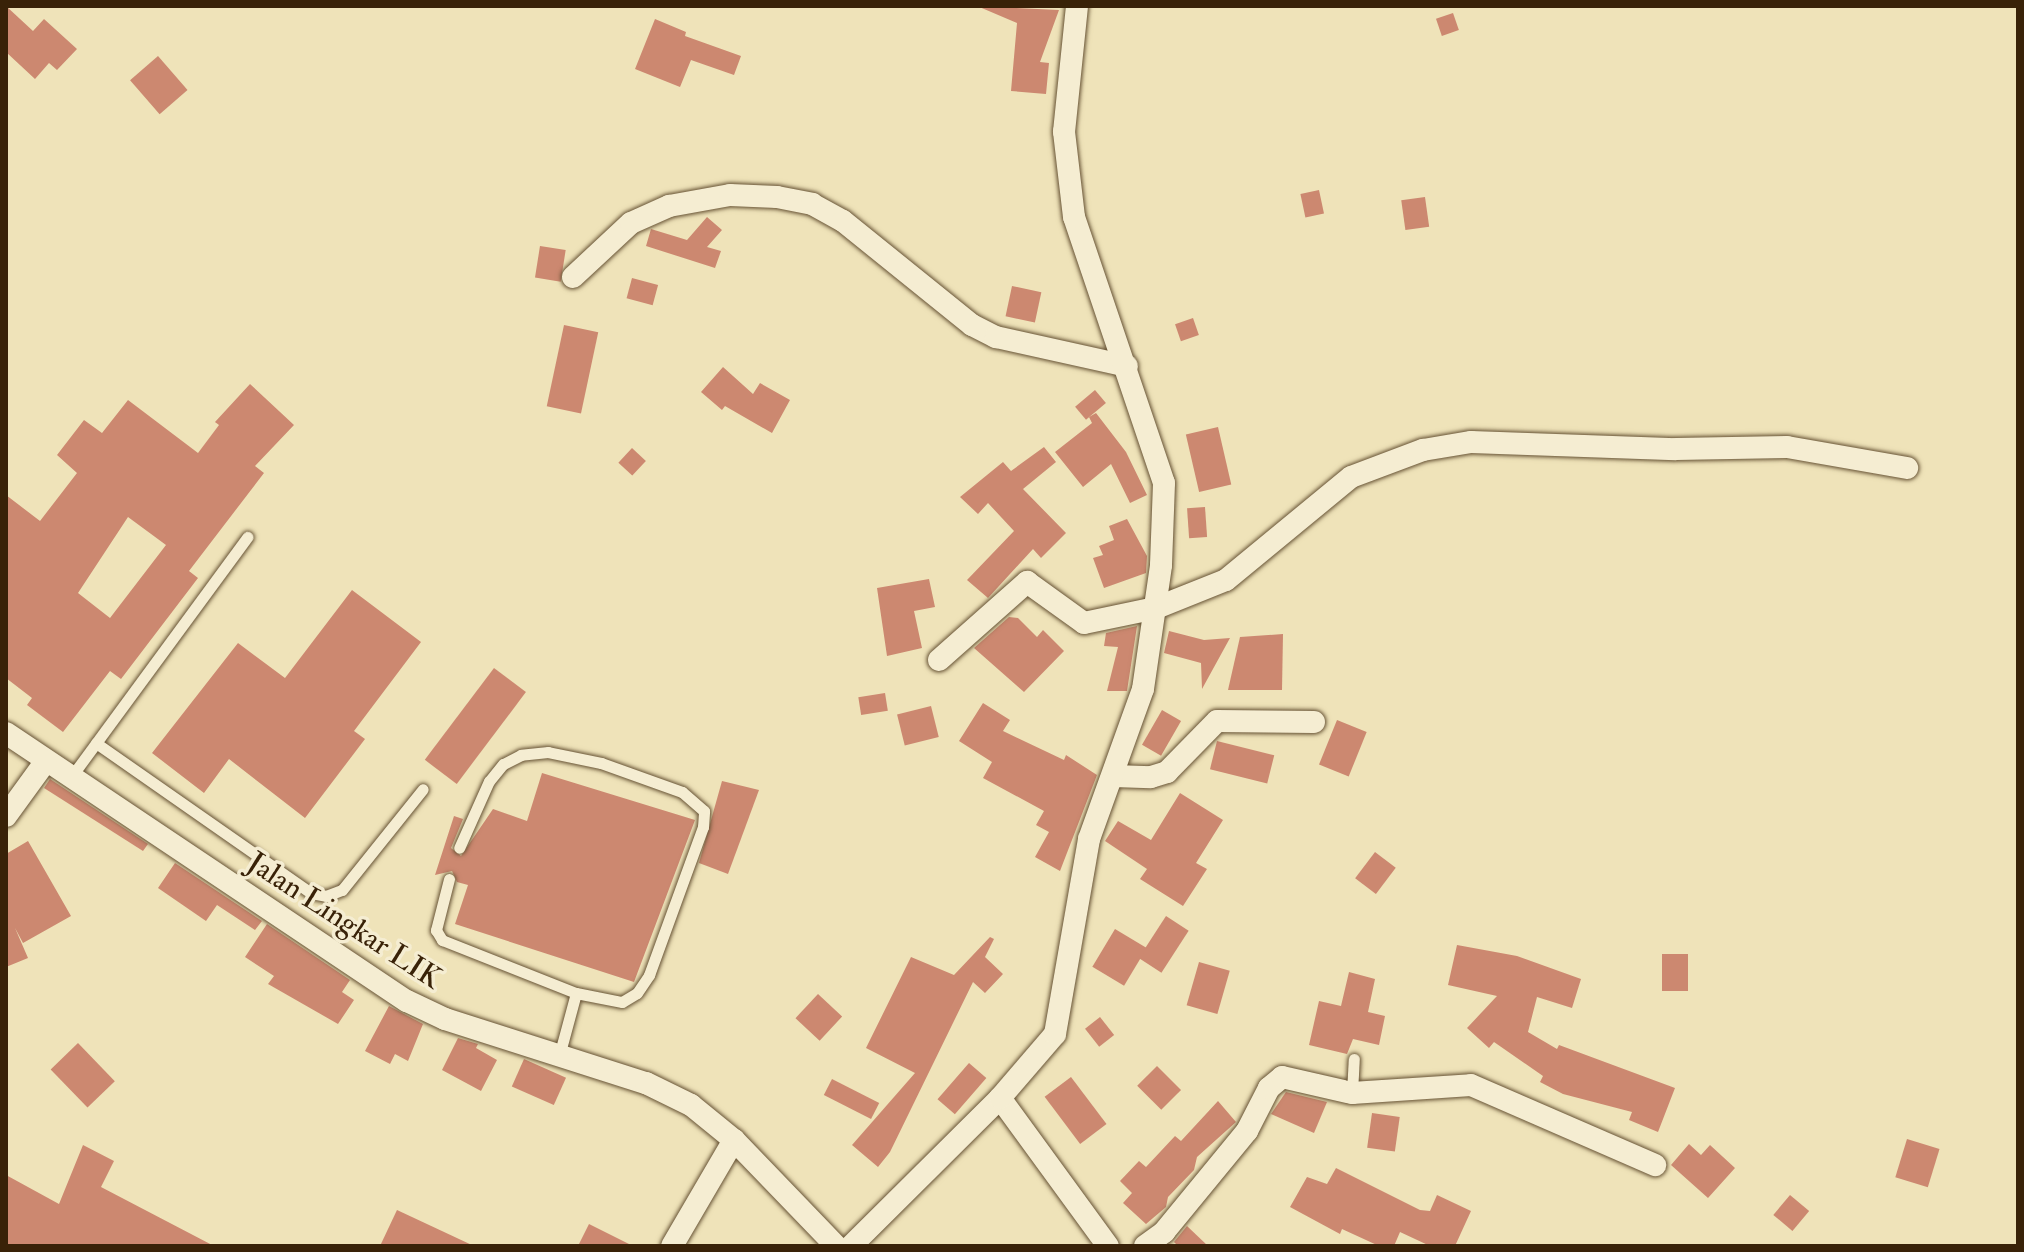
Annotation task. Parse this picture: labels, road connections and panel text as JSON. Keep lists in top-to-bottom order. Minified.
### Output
{"streets":{"street":["Jalan Lingkar LIK"]}}
